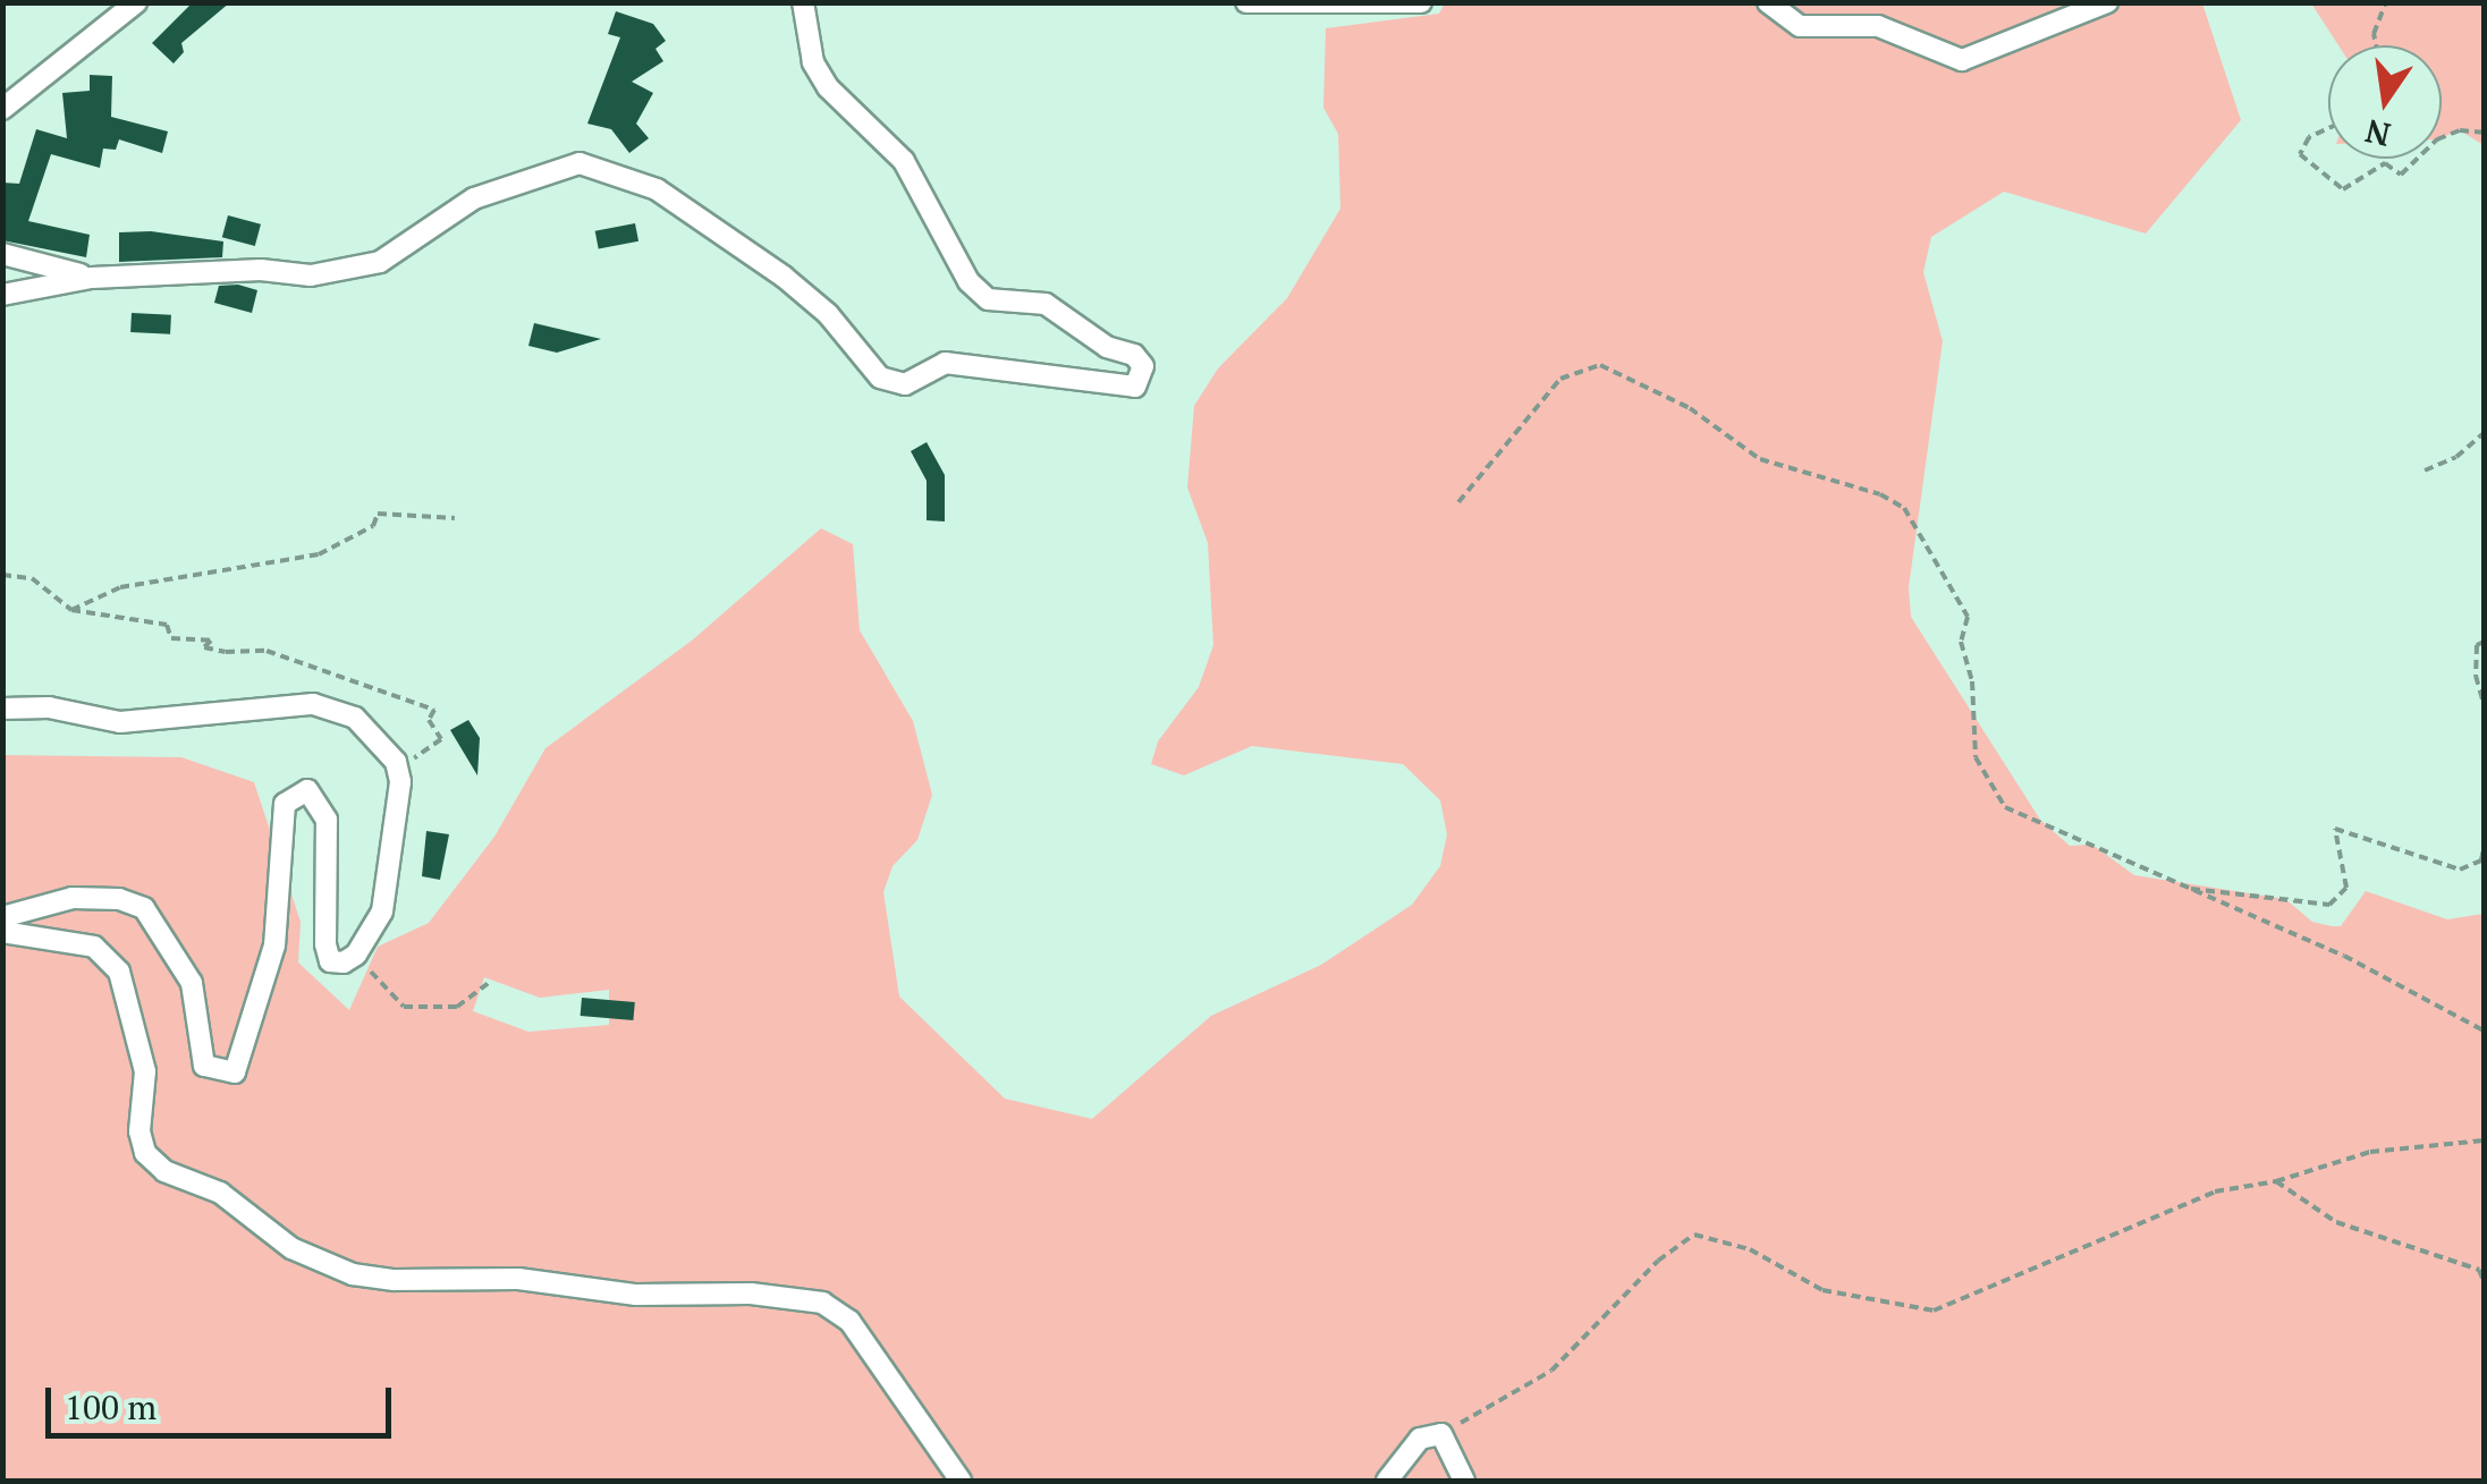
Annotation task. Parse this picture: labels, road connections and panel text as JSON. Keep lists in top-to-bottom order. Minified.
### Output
{"scale_bar":"100 m","north":"bottom"}
